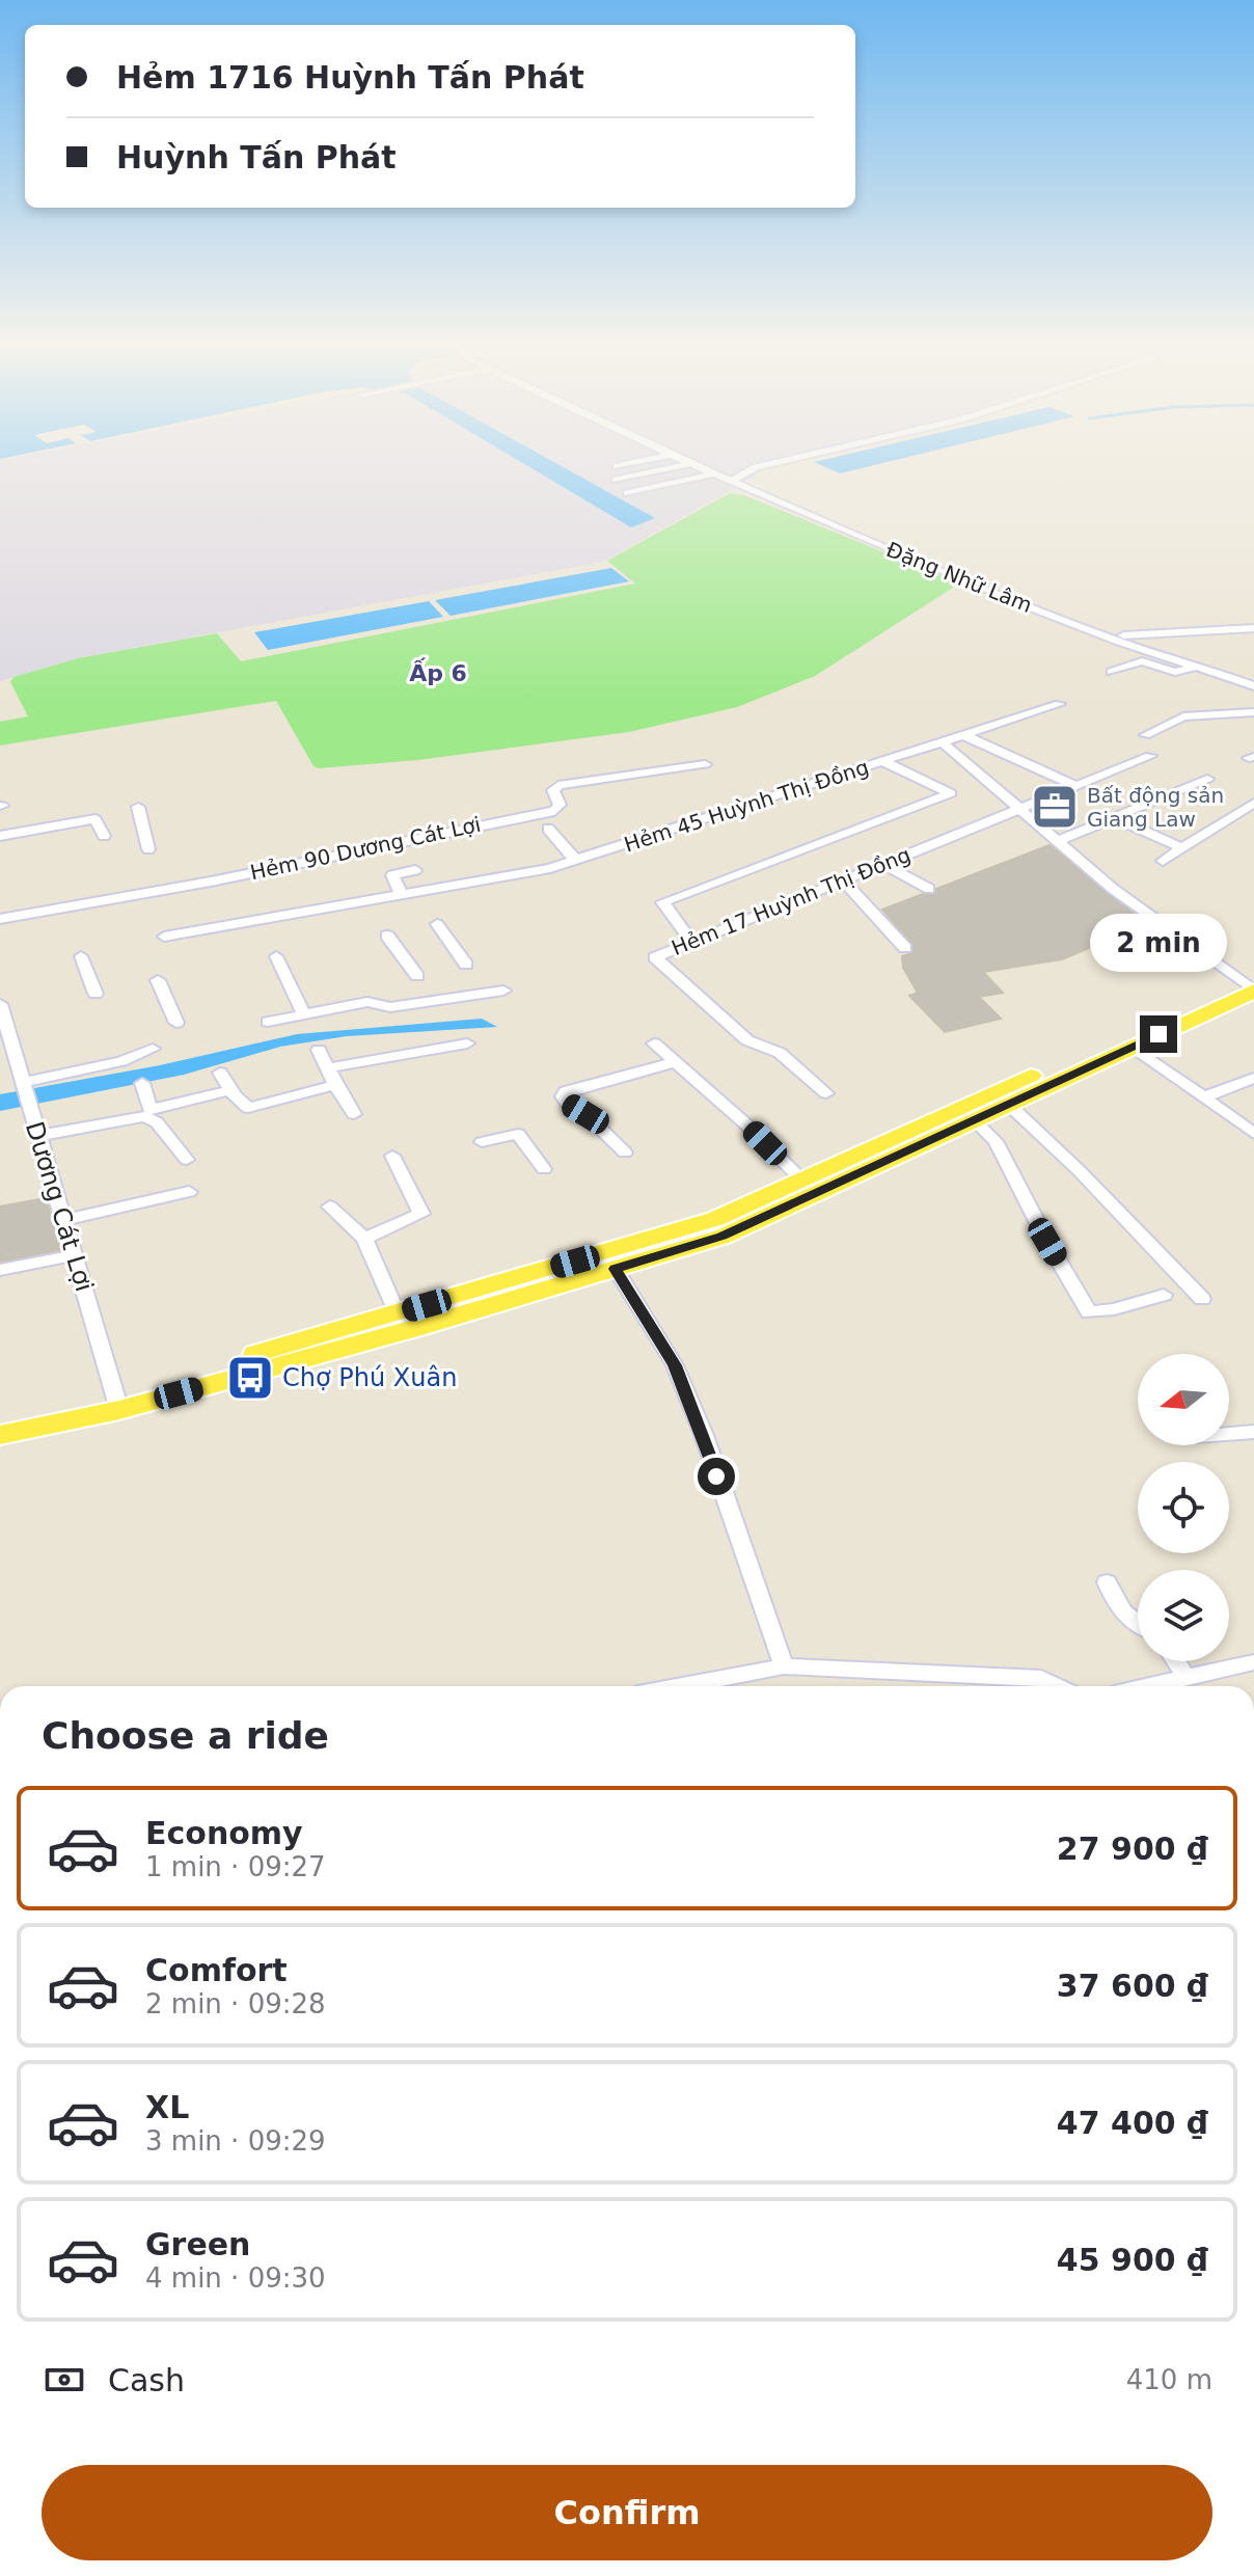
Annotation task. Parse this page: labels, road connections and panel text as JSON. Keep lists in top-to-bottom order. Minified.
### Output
{"streets":{"street":["Đặng Nhữ Lâm","Hẻm 45 Huỳnh Thị Đồng","Hẻm 90 Dương Cát Lợi","Hẻm 17 Huỳnh Thị Đồng","Dương Cát Lợi"]},"districts":["Ấp 6"],"places":{"office":["Bất động sản Giang Law"],"bus stop":["Chợ Phú Xuân"]},"north":"left","page":{"banner":["Hẻm 1716 Huỳnh Tấn Phát","Huỳnh Tấn Phát"],"bubble":"2 min","heading":"Choose a ride","list":[{"name":"Economy","note":"1 min · 09:27","value":"27 900 ₫"},{"name":"Comfort","note":"2 min · 09:28","value":"37 600 ₫"},{"name":"XL","note":"3 min · 09:29","value":"47 400 ₫"},{"name":"Green","note":"4 min · 09:30","value":"45 900 ₫"}],"pay":["Cash","410 m"],"buttons":"Confirm"}}
